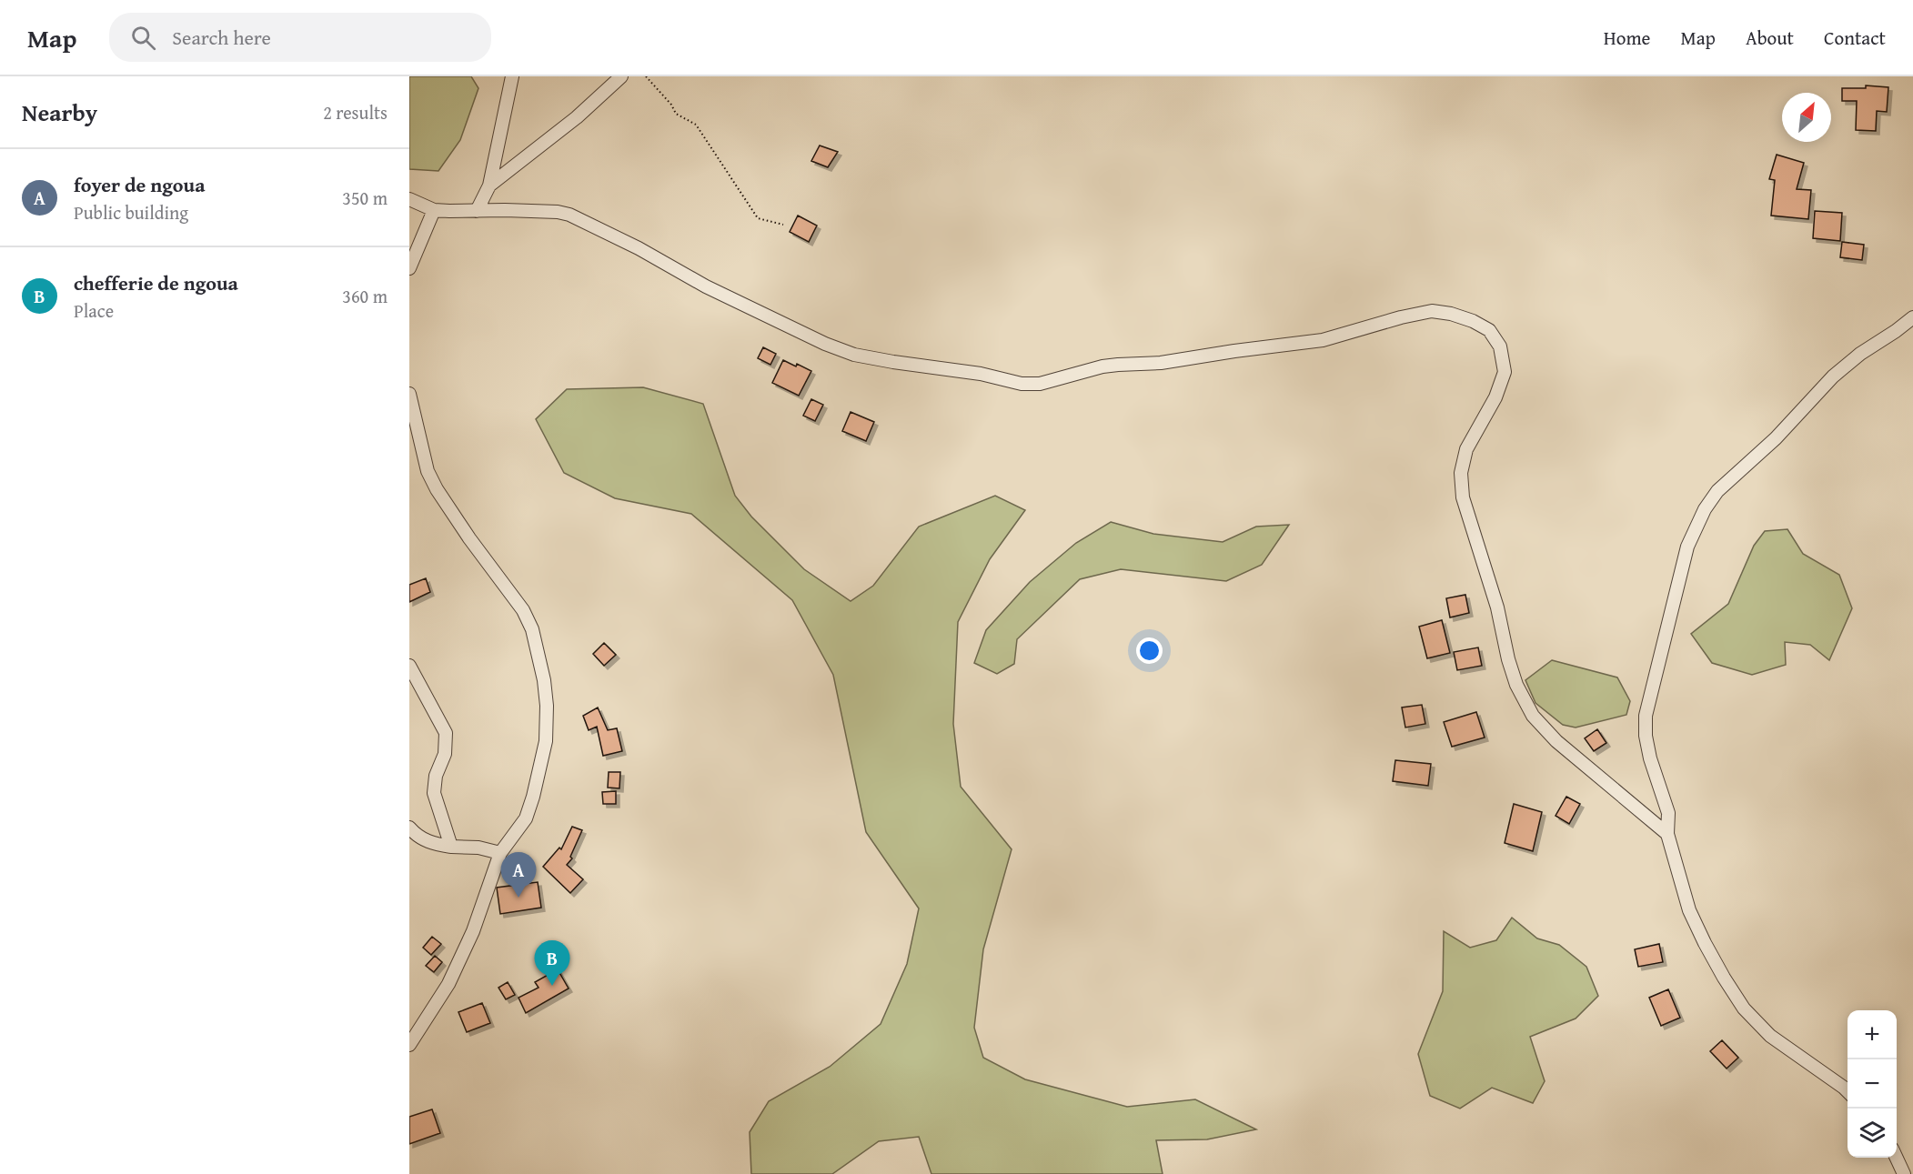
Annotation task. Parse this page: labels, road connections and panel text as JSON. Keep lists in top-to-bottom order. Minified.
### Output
{"north":"top right","page":{"header":"Map","search":"Search here","nav":["Home","Map","About","Contact"],"heading":["Nearby","2 results"],"list":[{"mark":"A","name":"foyer de ngoua","note":"Public building","value":"350 m"},{"mark":"B","name":"chefferie de ngoua","note":"Place","value":"360 m"}],"pins":["A","B"],"map_buttons":["+","−"]}}
